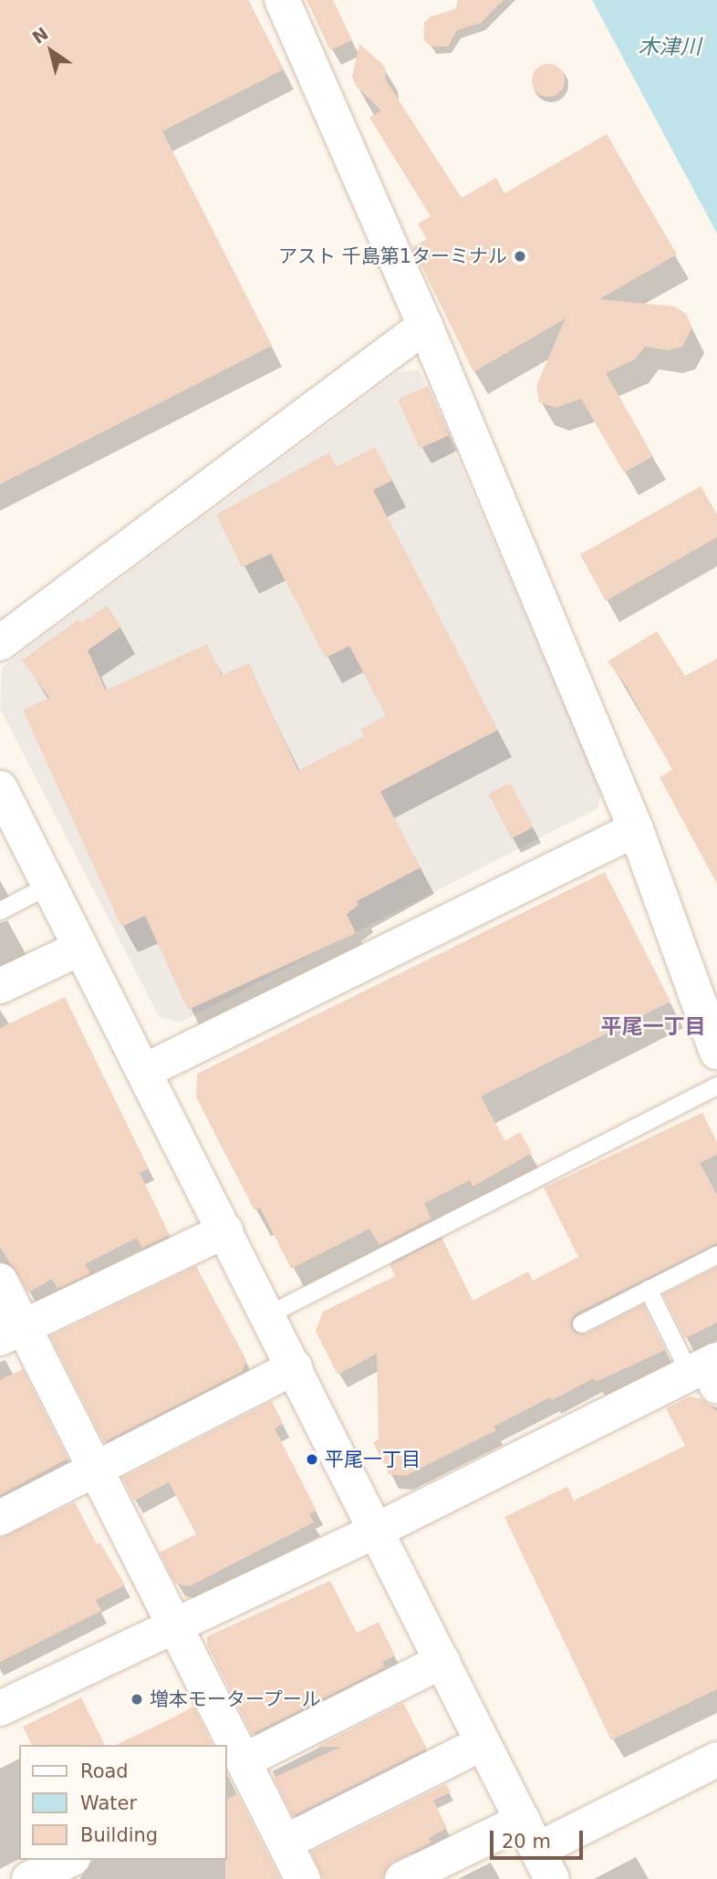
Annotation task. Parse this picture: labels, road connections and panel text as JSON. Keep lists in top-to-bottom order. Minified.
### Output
{"districts":["平尾一丁目"],"water":["木津川"],"places":["アスト 千島第1ターミナル","平尾一丁目","増本モータープール"],"legend":["Road","Water","Building"],"scale_bar":"20 m","north":"top left"}
